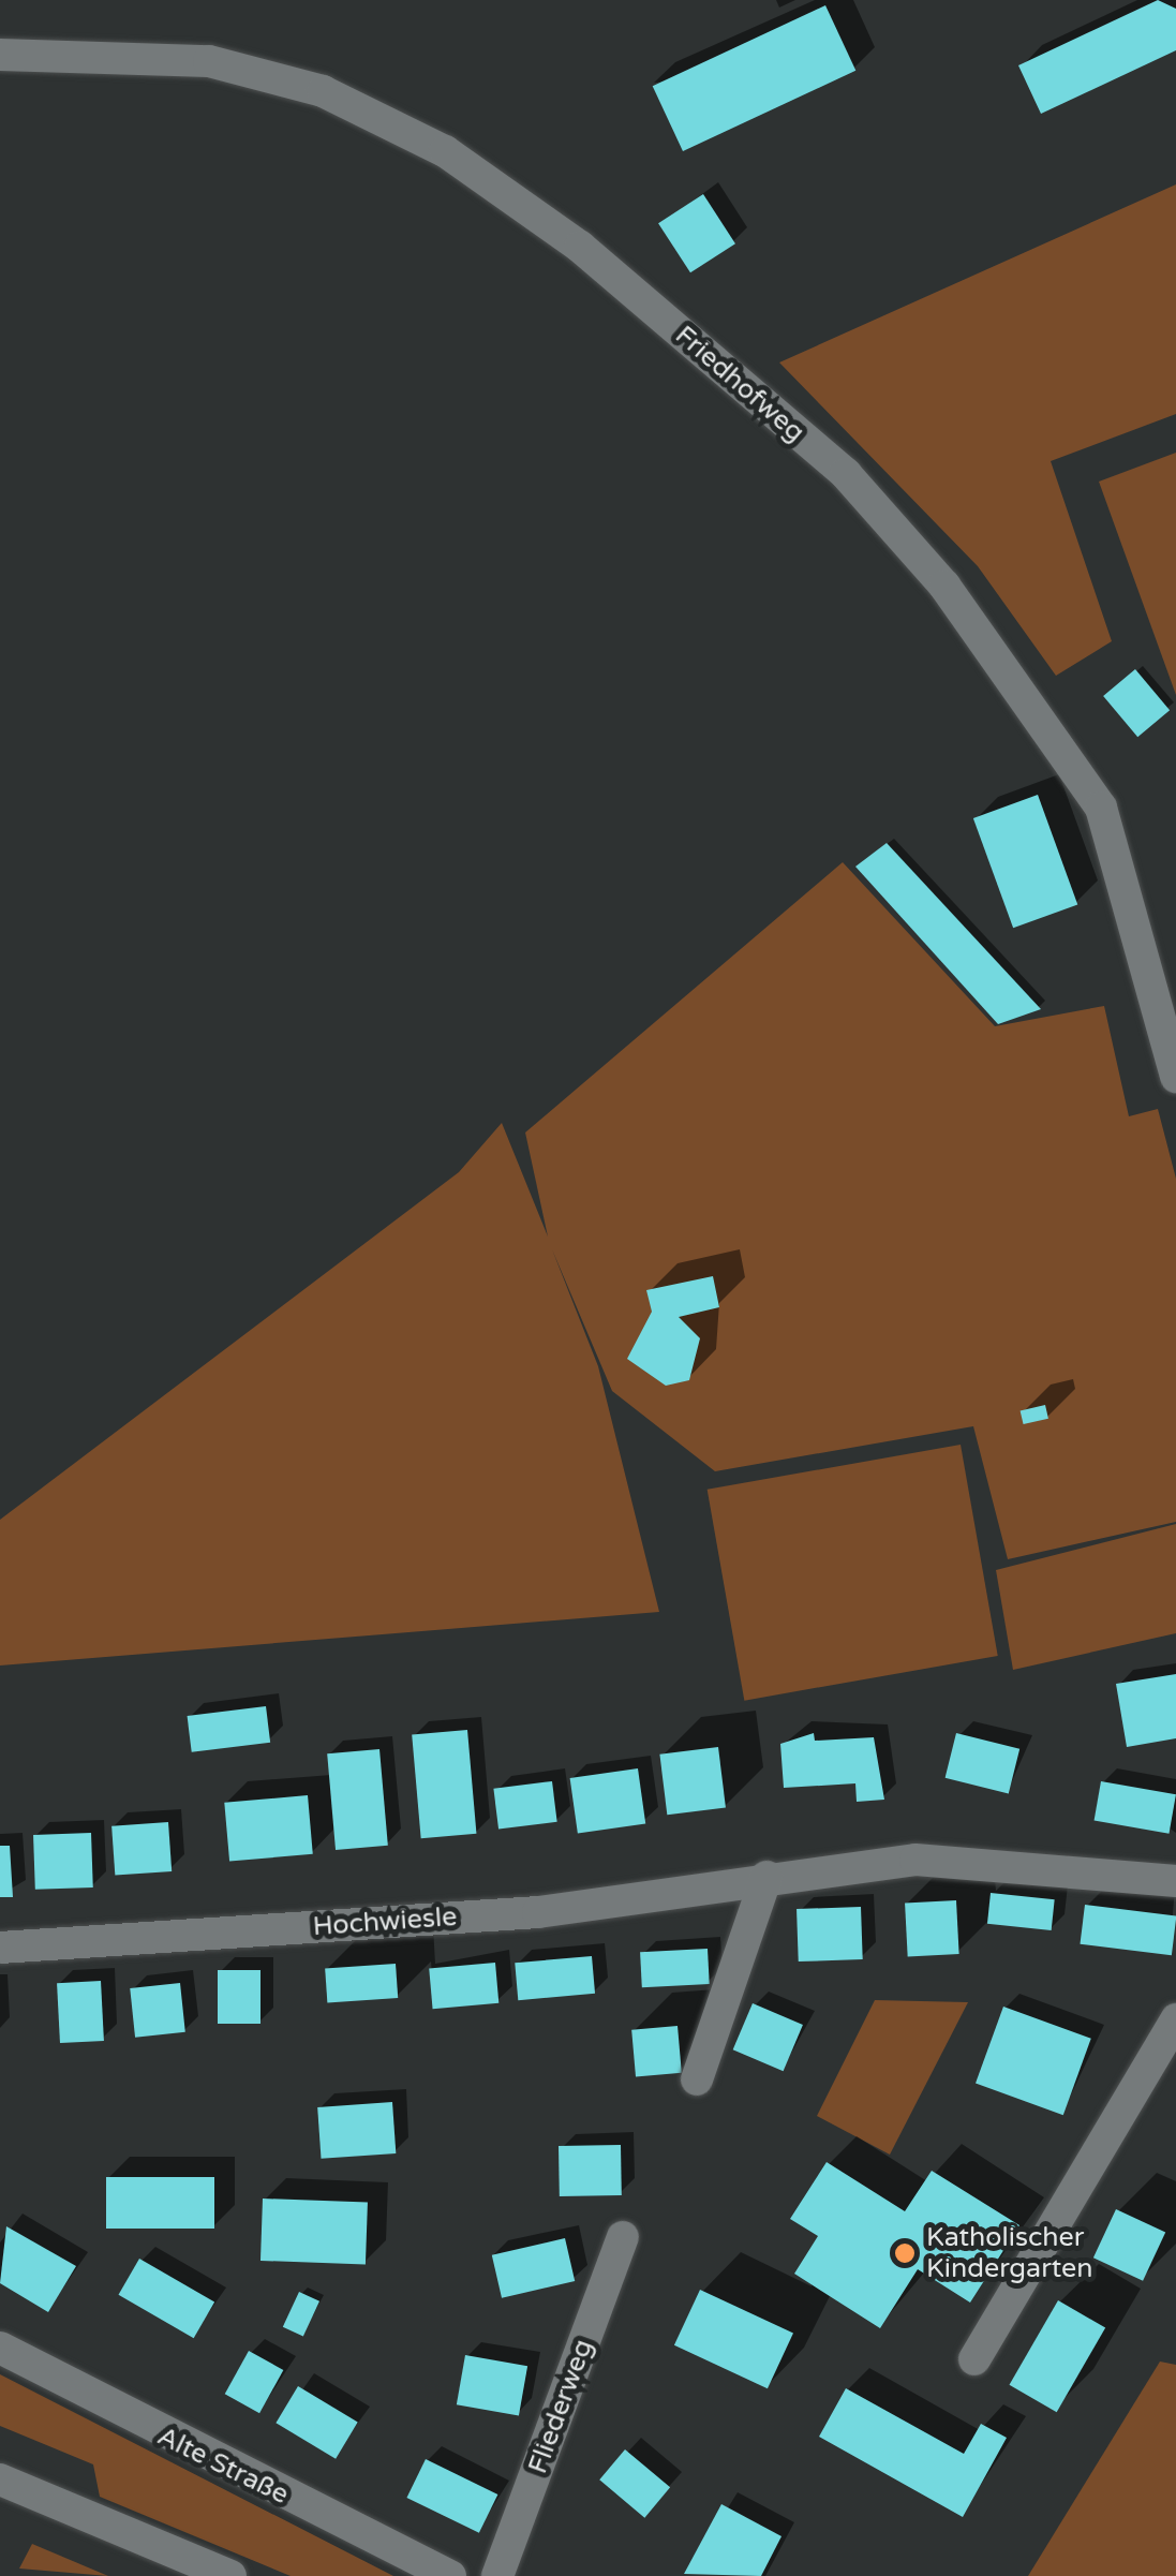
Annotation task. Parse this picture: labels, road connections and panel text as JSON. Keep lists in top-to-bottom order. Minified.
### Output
{"streets":{"street":["Friedhofweg","Hochwiesle","Fliederweg","Alte Straße"]},"places":["Katholischer Kindergarten"]}
